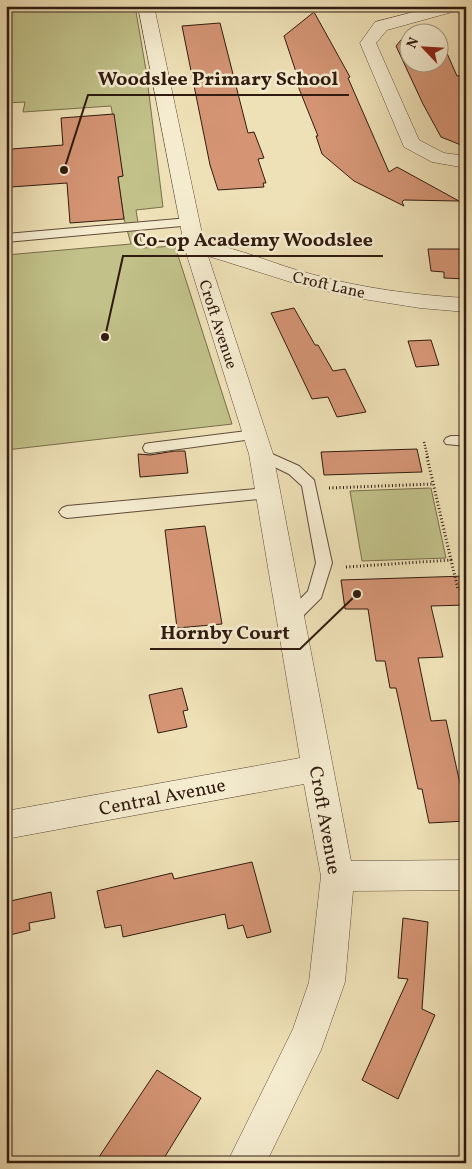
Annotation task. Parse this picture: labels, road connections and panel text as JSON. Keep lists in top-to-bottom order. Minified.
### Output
{"streets":{"street":["Croft Lane","Croft Avenue","Central Avenue"]},"crossings":[["Croft Lane","Croft Avenue"],["Croft Avenue","Central Avenue"]],"places":["Woodslee Primary School","Co-op Academy Woodslee","Hornby Court"],"north":"top left"}
